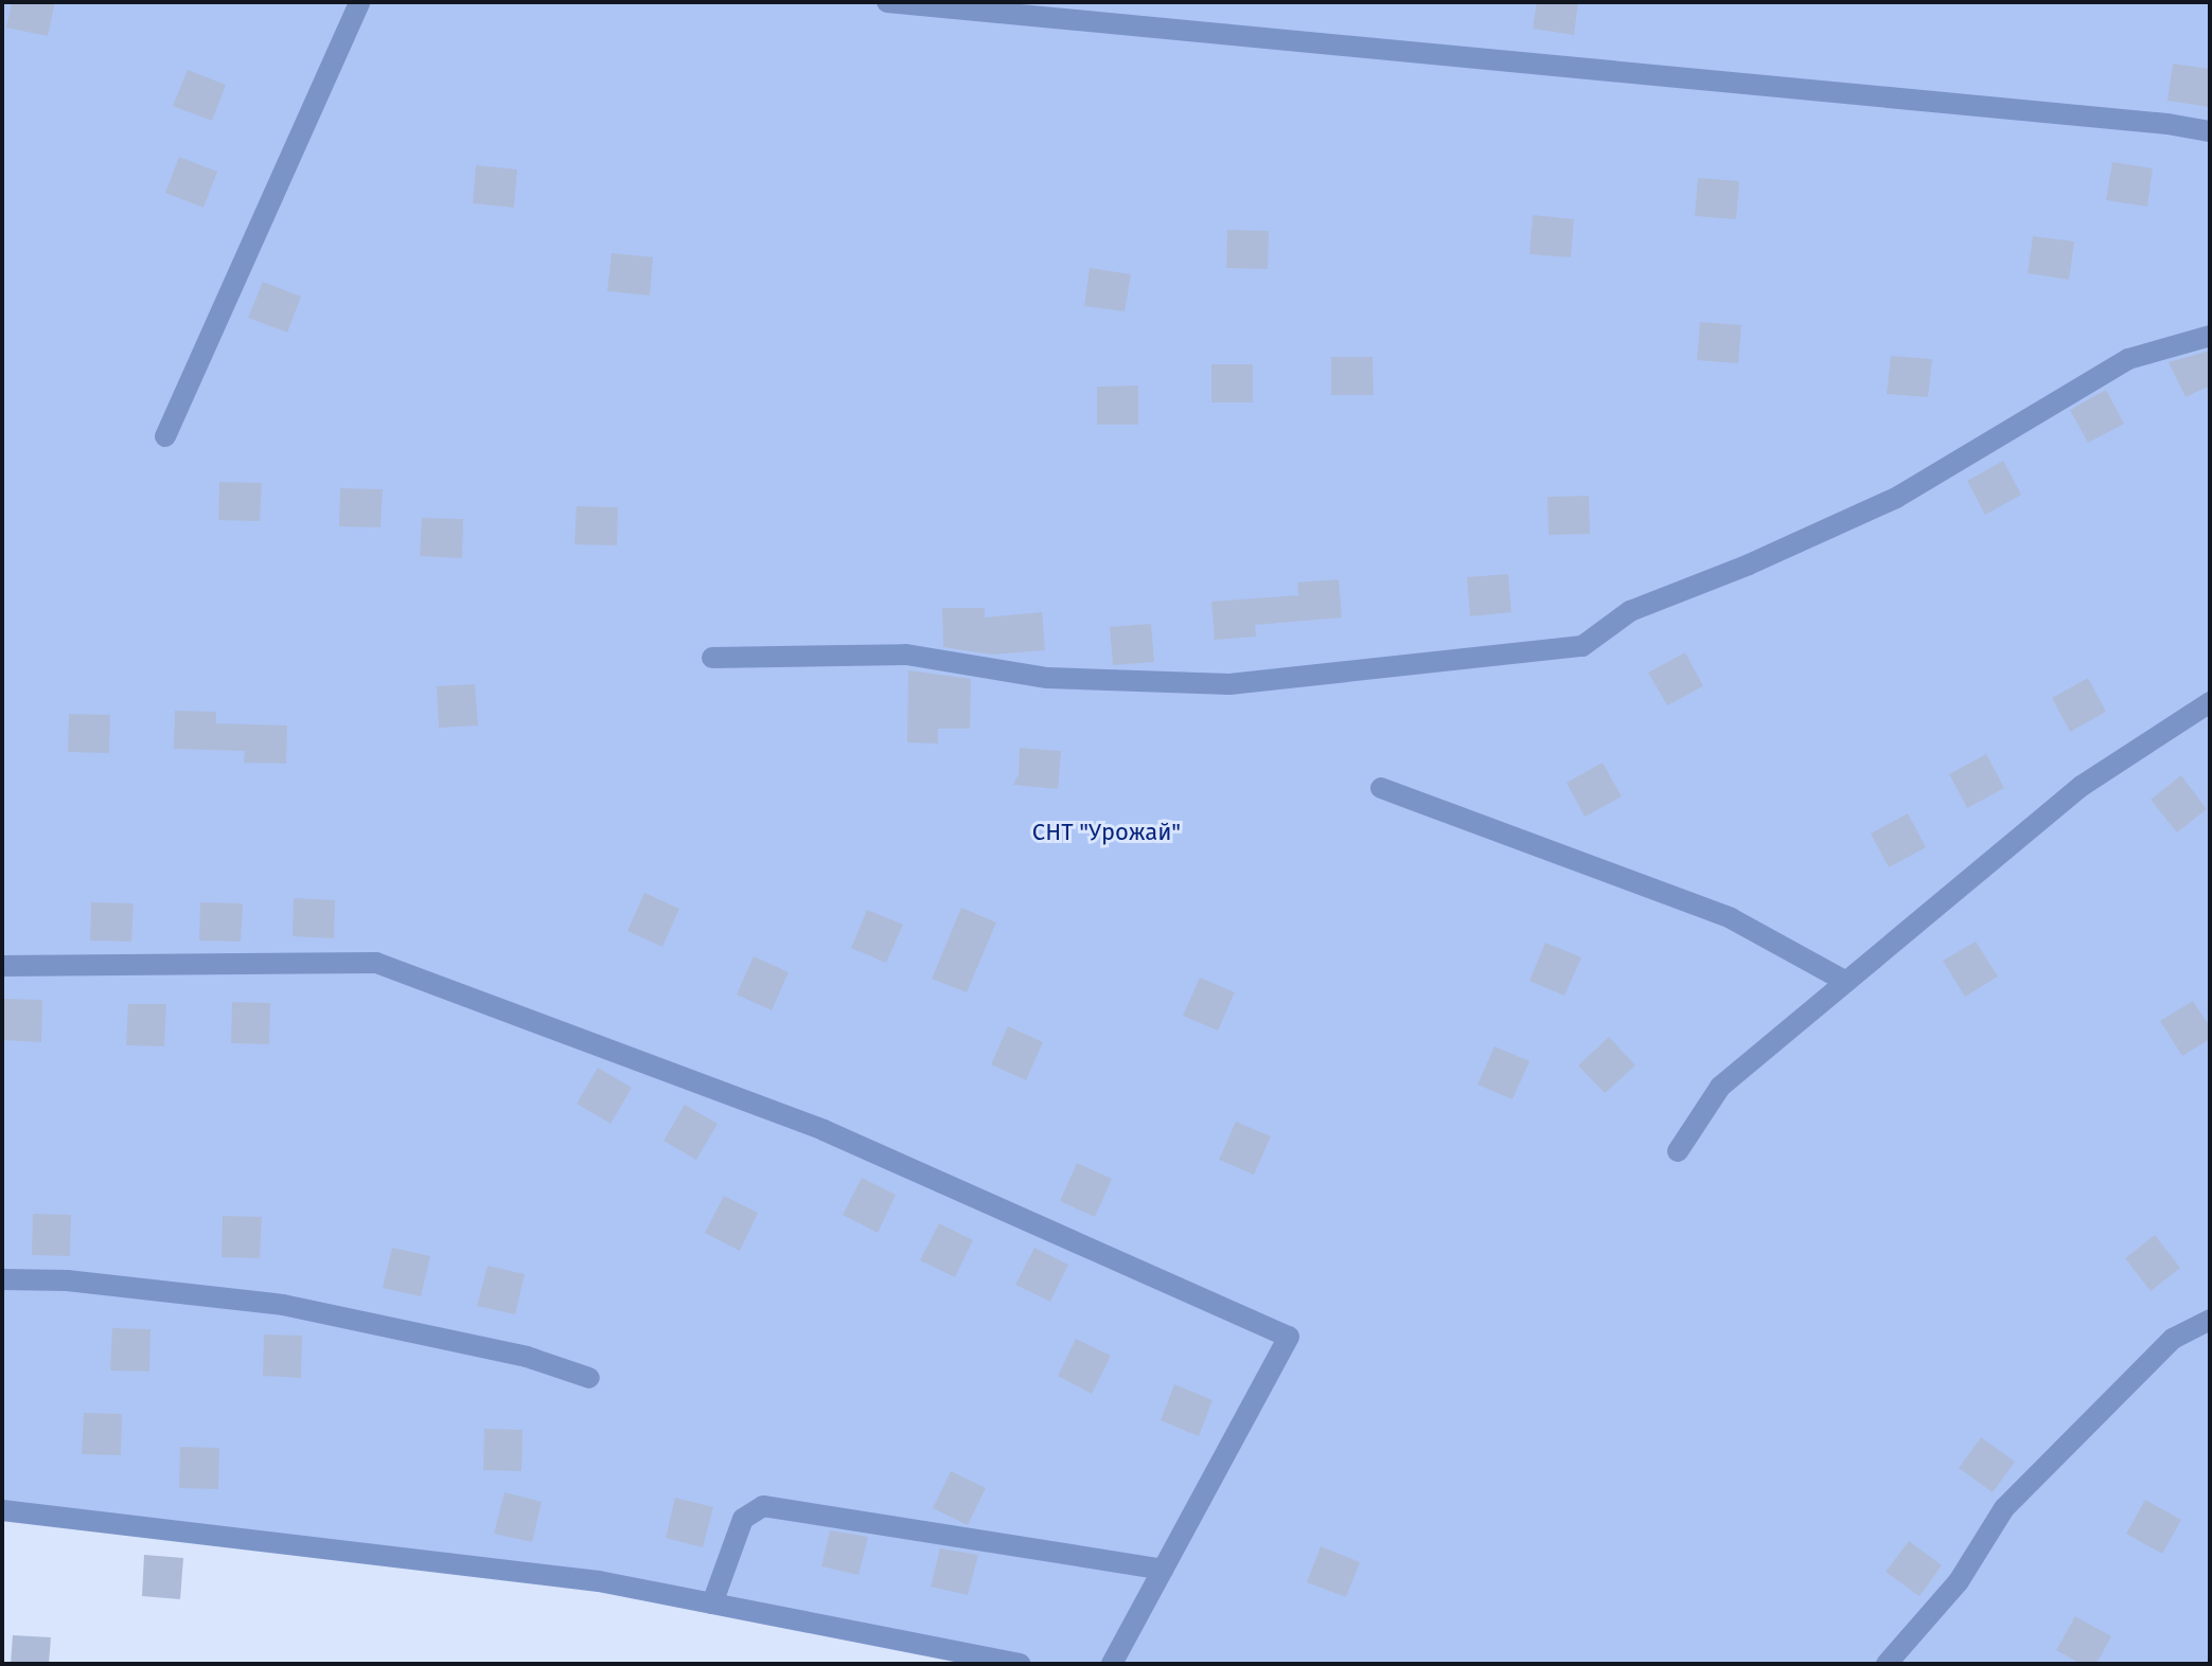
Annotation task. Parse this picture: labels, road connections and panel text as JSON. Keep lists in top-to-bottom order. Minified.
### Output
{"parks":["СНТ \"Урожай\""]}
